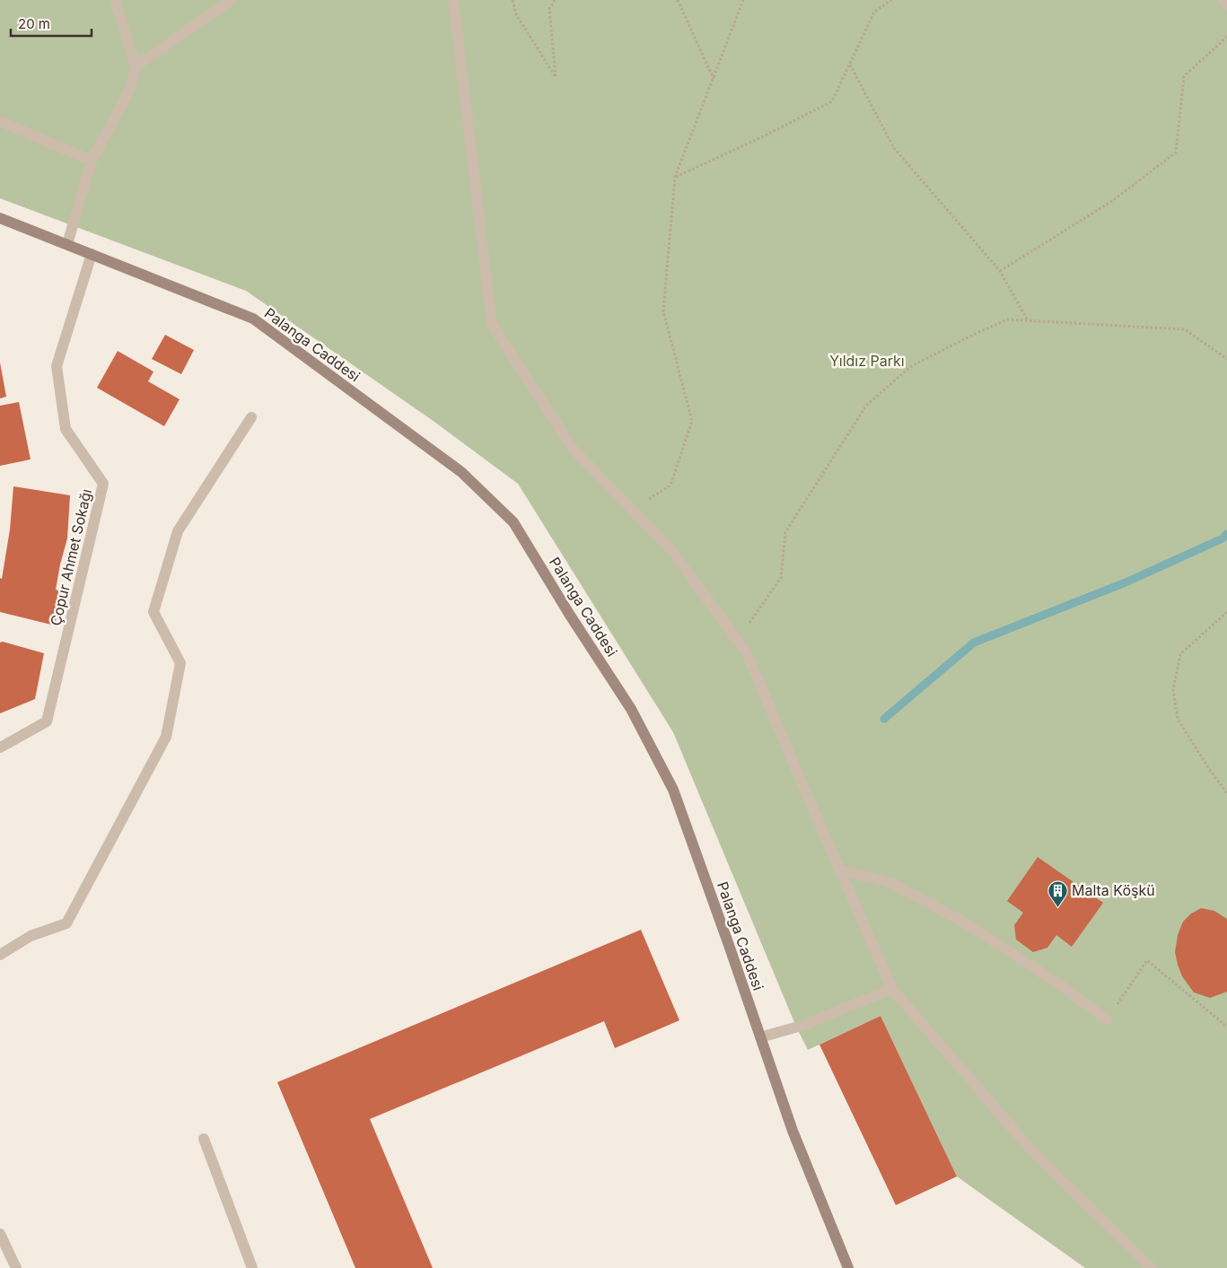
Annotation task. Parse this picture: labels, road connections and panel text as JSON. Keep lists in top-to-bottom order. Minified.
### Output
{"streets":{"main road":["Palanga Caddesi"],"street":["Çopur Ahmet Sokağı"]},"crossings":[["Palanga Caddesi","Çopur Ahmet Sokağı"]],"parks":["Yıldız Parkı"],"places":{"building":["Malta Köşkü"]},"scale_bar":"20 m"}
